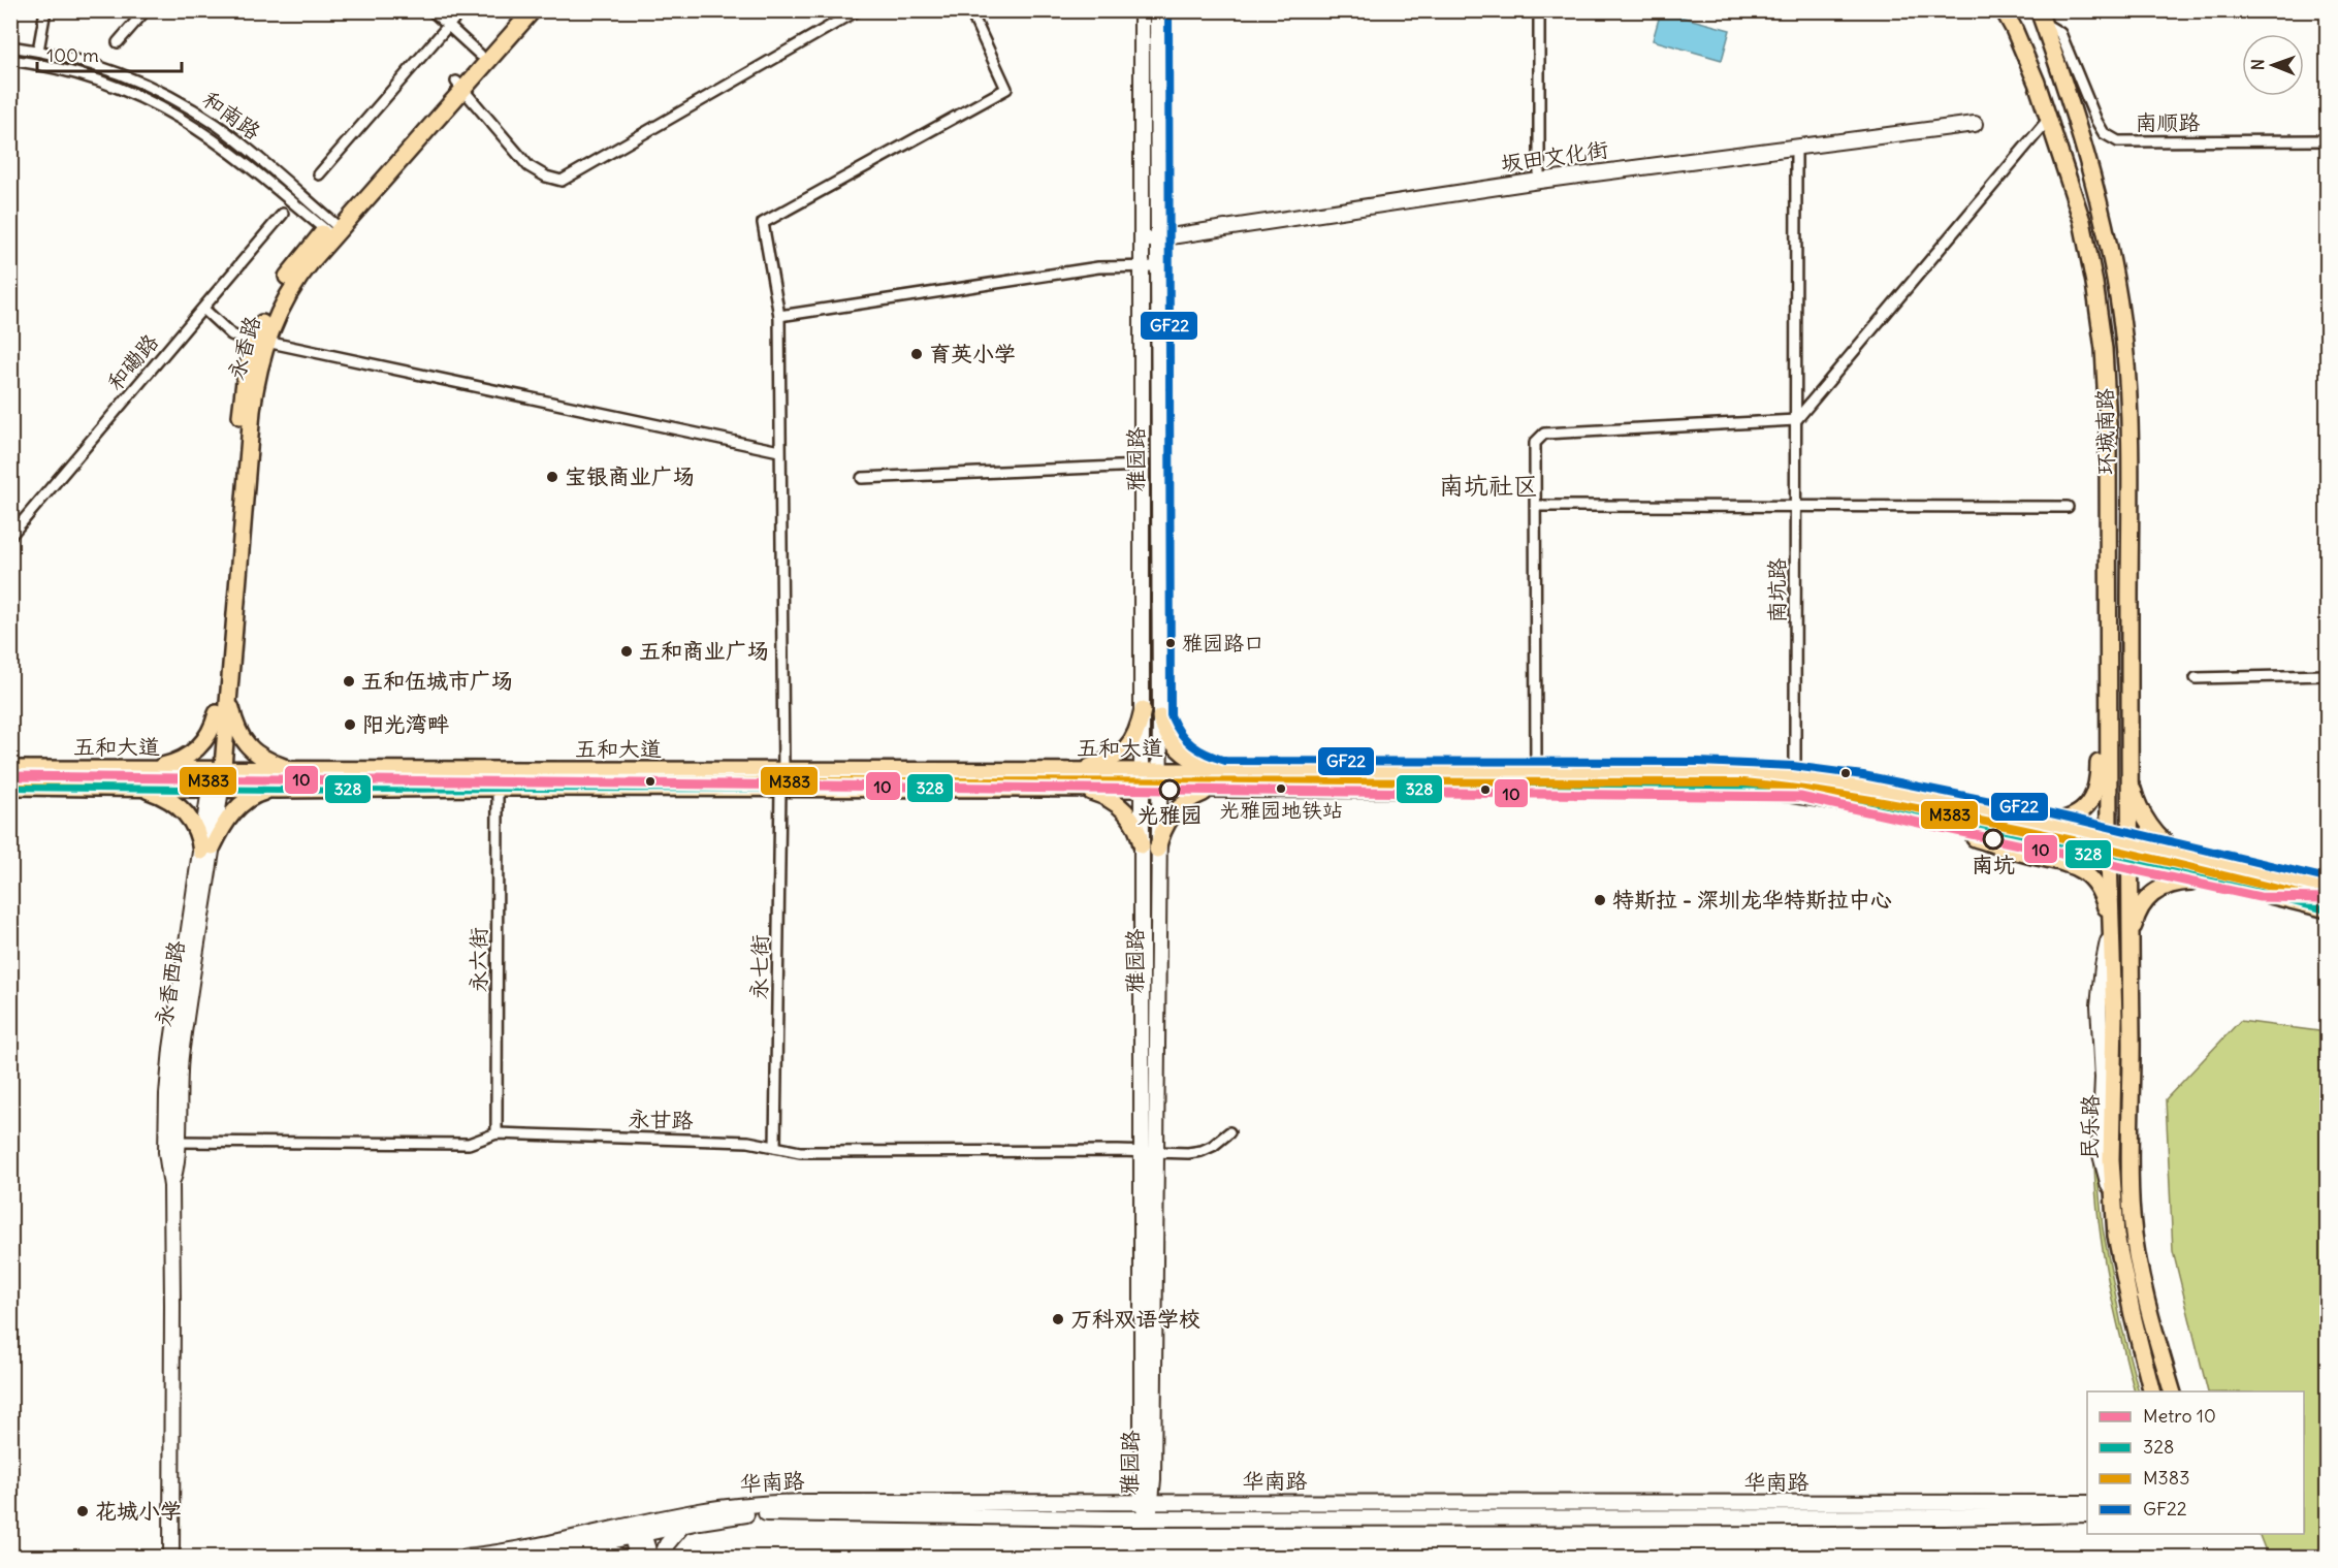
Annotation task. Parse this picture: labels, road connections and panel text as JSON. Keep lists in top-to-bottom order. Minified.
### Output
{"streets":{"main road":["坂田文化街","永香路","环城南路","雅园路","五和大道","永香西路","民乐路","华南路"],"street":["和南路","南顺路","和磡路","南坑路","永六街","永七街","永甘路"]},"crossings":[["和南路","永香路"],["南顺路","环城南路"],["坂田文化街","雅园路"],["坂田文化街","南坑路"],["永香路","五和大道"],["永香路","永香西路"],["环城南路","五和大道"],["环城南路","民乐路"],["雅园路","五和大道"],["雅园路","永甘路"],["雅园路","华南路"],["五和大道","永六街"],["五和大道","永七街"],["五和大道","永香西路"],["五和大道","民乐路"],["永六街","永甘路"],["永七街","永甘路"],["永香西路","永甘路"]],"districts":["南坑社区"],"places":["育英小学","宝银商业广场","雅园路口","五和商业广场","五和伍城市广场","阳光湾畔","光雅园地铁站","光雅园","南坑","特斯拉 - 深圳龙华特斯拉中心","万科双语学校","花城小学"],"lines":["transit line GF22","metro line 10","transit line M383","transit line 328"],"legend":["Metro 10","328","M383","GF22"],"scale_bar":"100 m","north":"left"}
